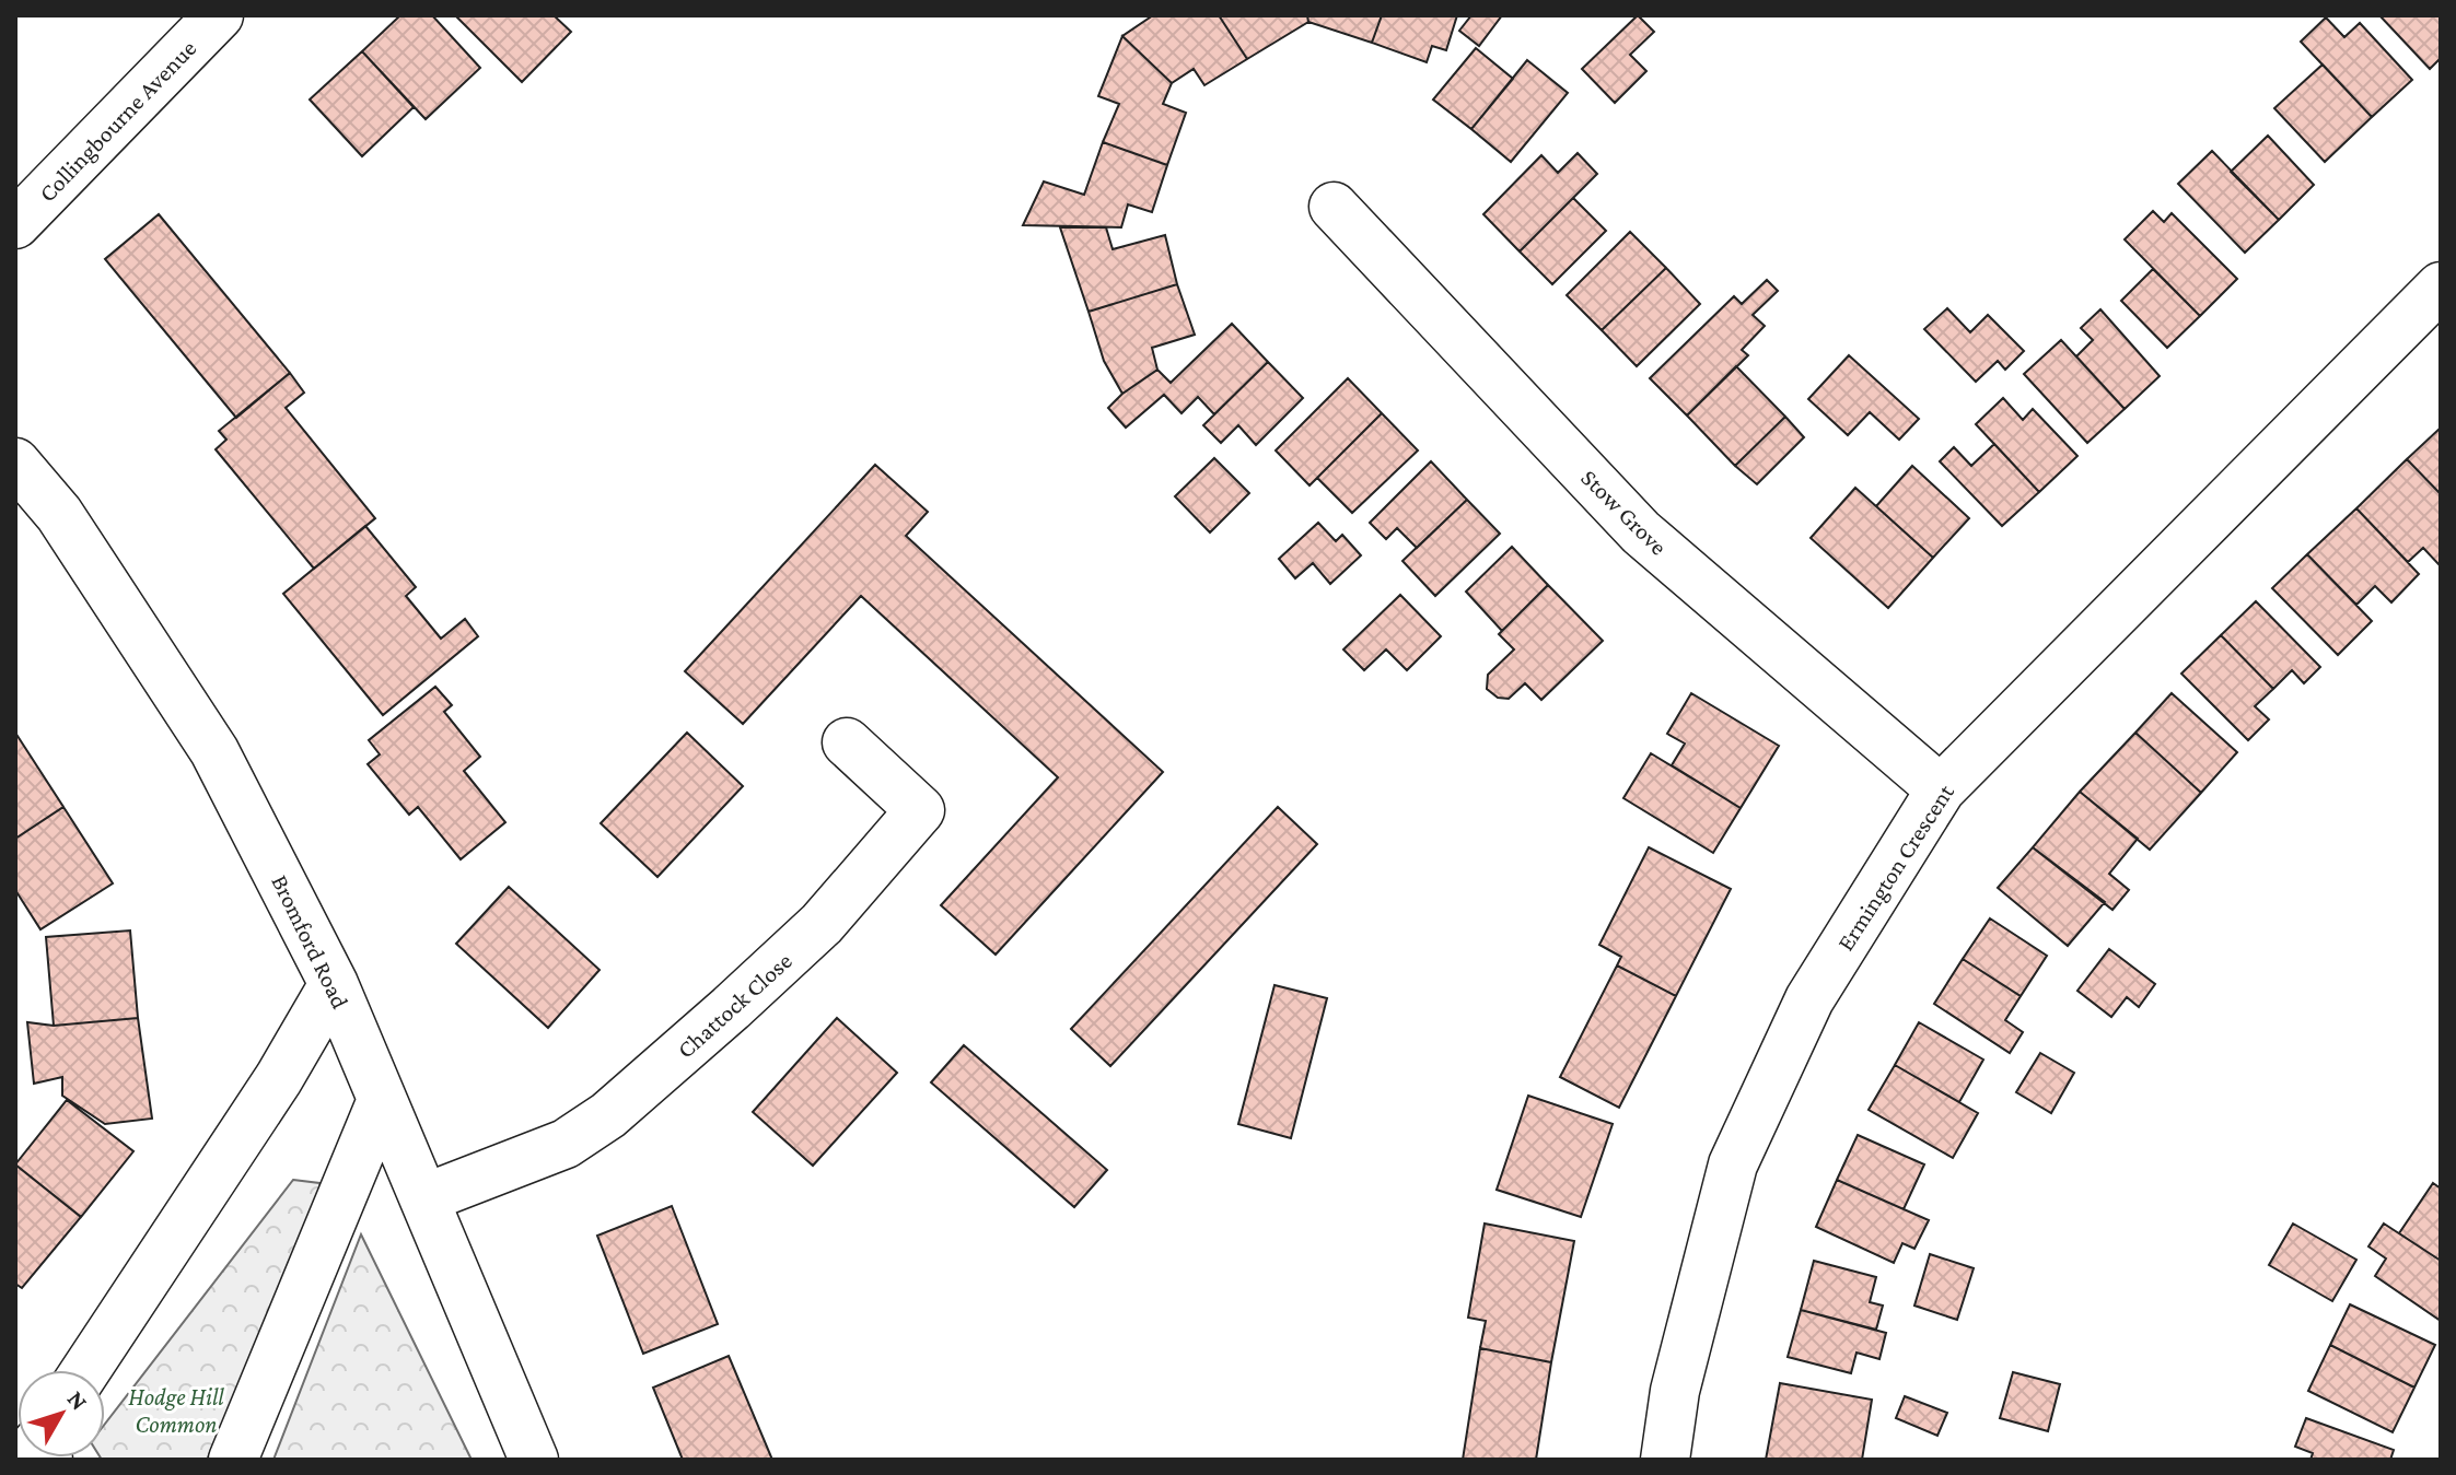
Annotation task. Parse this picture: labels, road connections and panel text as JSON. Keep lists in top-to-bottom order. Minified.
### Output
{"streets":{"street":["Collingbourne Avenue","Stow Grove","Ermington Crescent","Bromford Road","Chattock Close"]},"crossings":[["Stow Grove","Ermington Crescent"],["Bromford Road","Chattock Close"]],"parks":["Hodge Hill Common"],"north":"top right"}
